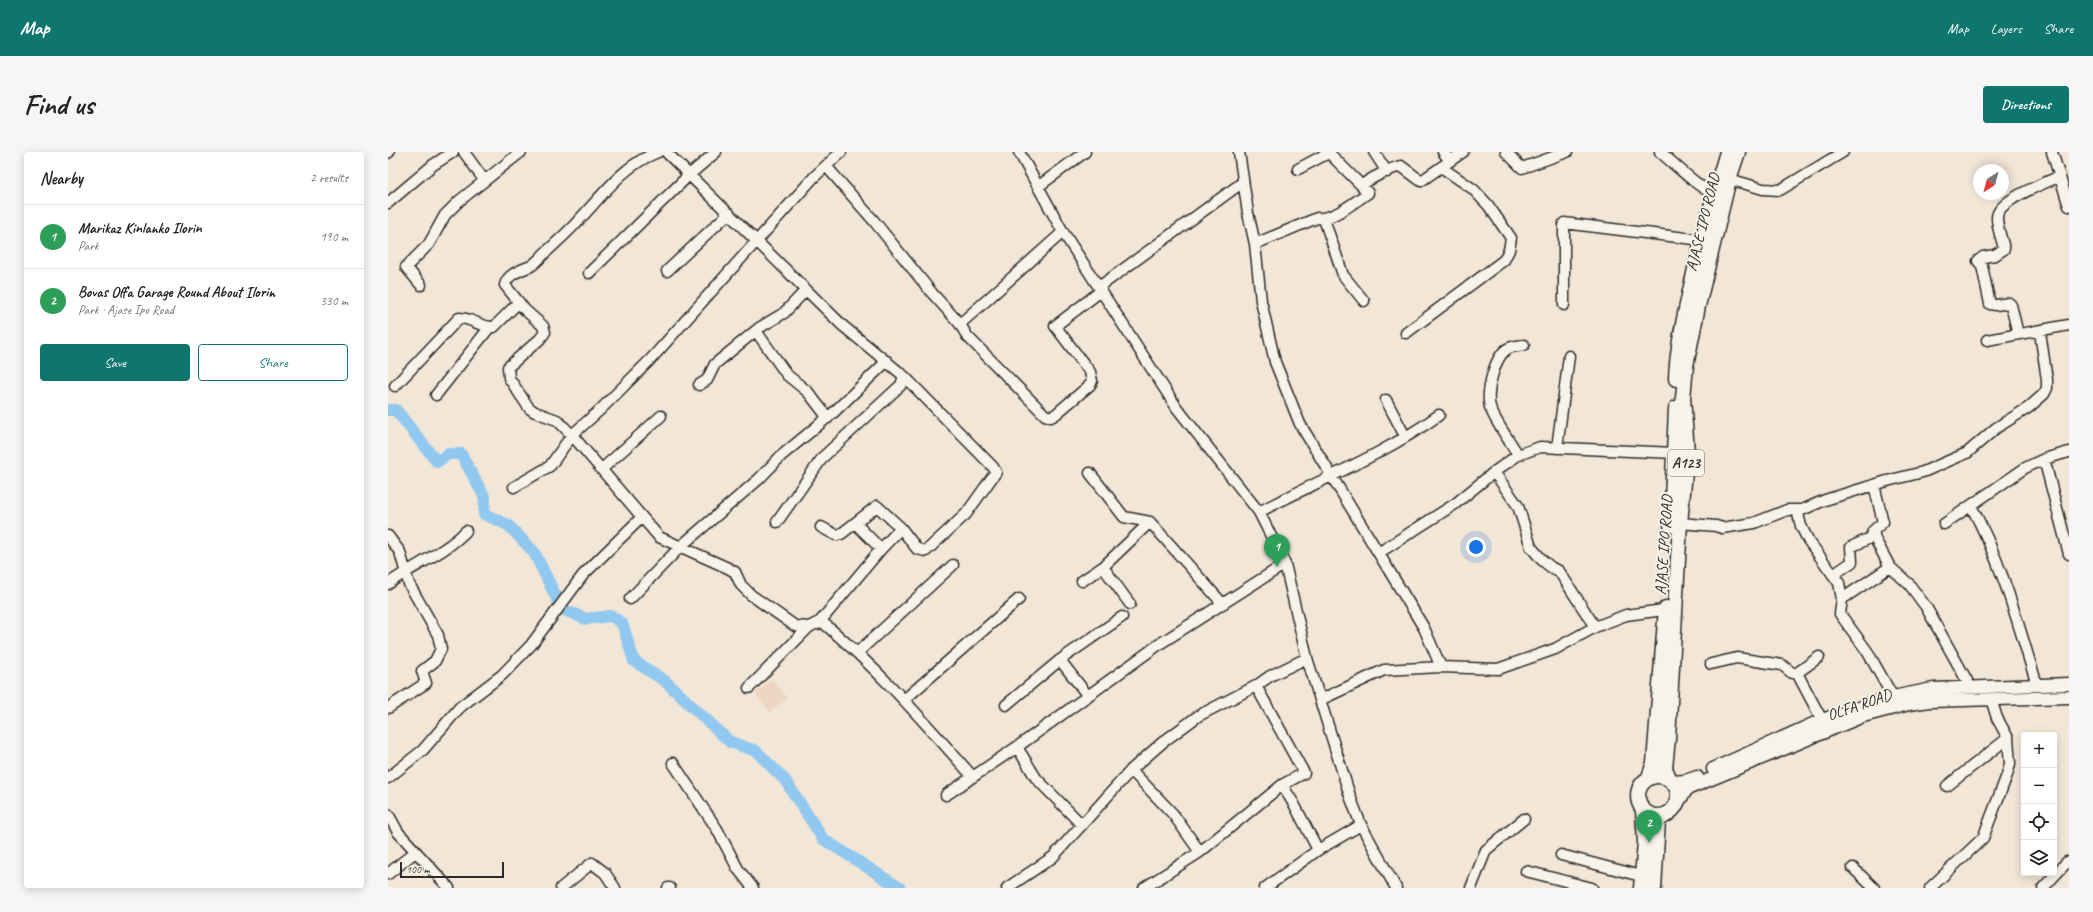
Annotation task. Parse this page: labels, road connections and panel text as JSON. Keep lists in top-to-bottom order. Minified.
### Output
{"streets":{"highway":["AJASE IPO ROAD","A123"],"main road":["OLFA ROAD"]},"crossings":[["AJASE IPO ROAD","A123"],["AJASE IPO ROAD","OLFA ROAD"],["A123","OLFA ROAD"]],"scale_bar":"100 m","north":"bottom left","page":{"header":"Map","nav":["Map","Layers","Share"],"buttons":["Directions",["Save","Share"]],"title":"Find us","heading":["Nearby","2 results"],"list":[{"mark":"1","name":"Marikaz Kinlanko Ilorin","note":"Park","value":"190 m"},{"mark":"2","name":"Bovas Offa Garage Round About Ilorin","note":"Park · Ajase Ipo Road","value":"330 m"}],"pins":["1","2"],"map_buttons":["+","−"],"scale":"100 m"}}
